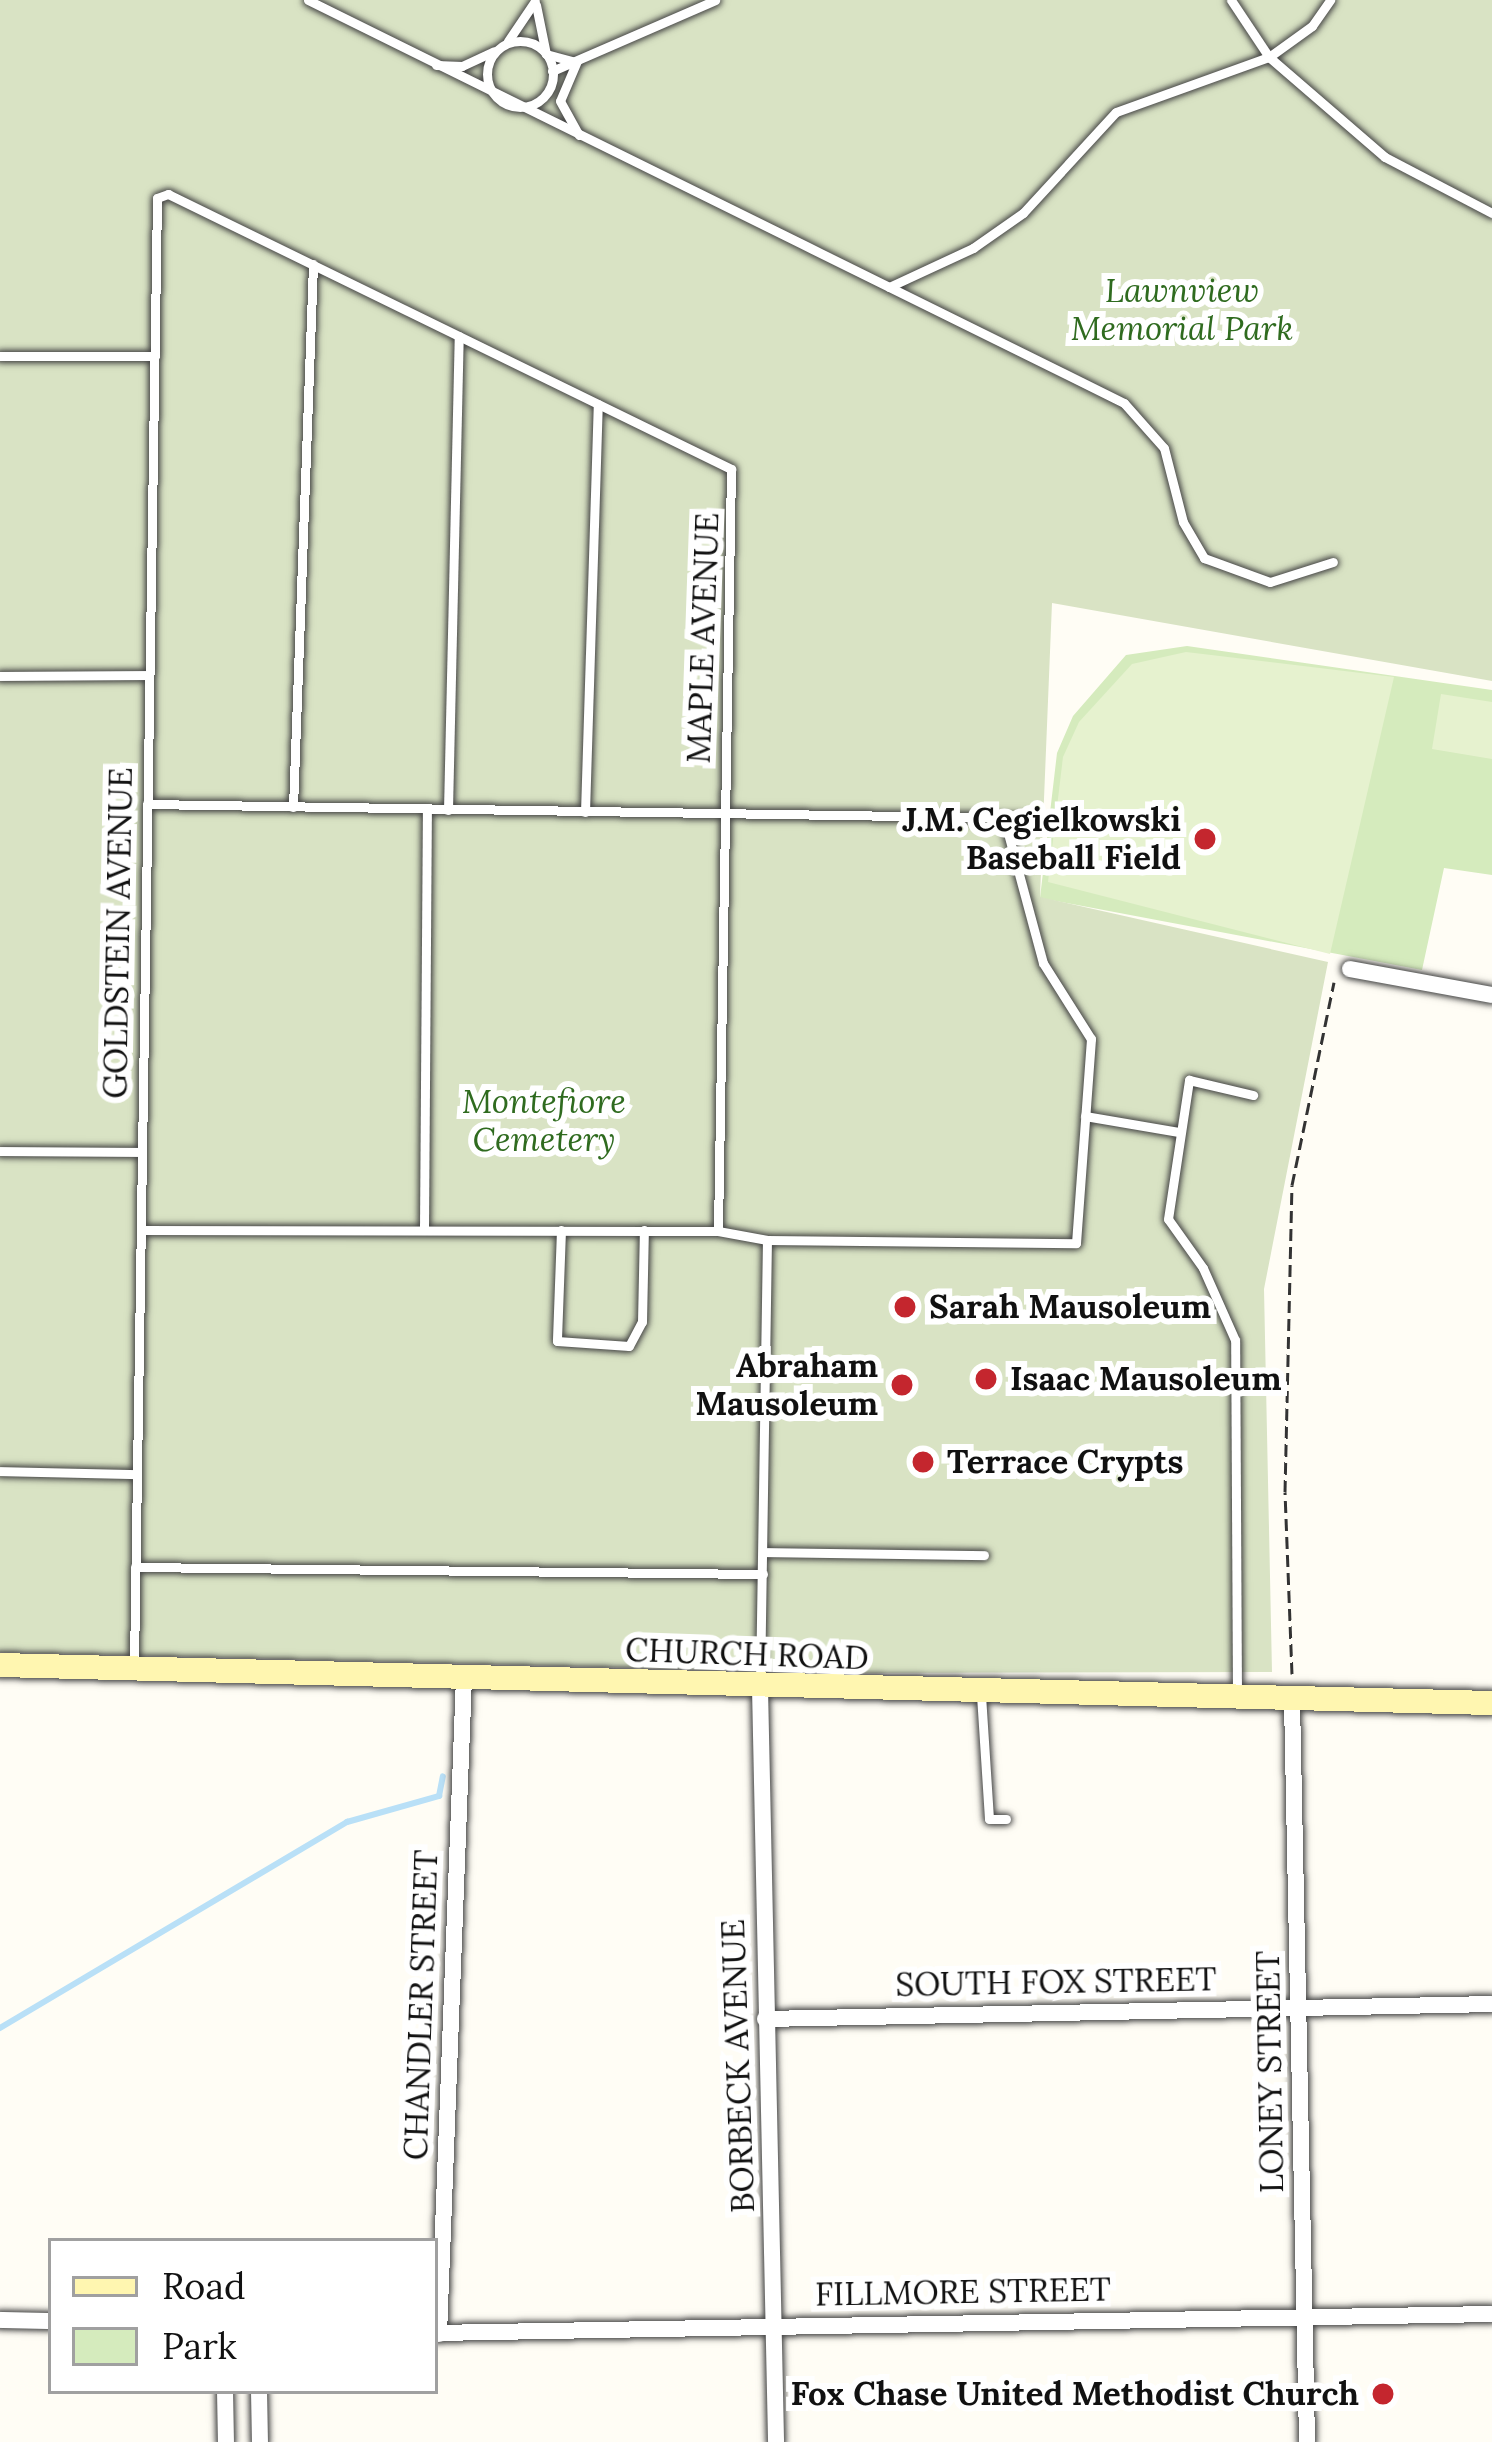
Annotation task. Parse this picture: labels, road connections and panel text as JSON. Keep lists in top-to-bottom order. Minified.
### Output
{"streets":{"street":["CHURCH ROAD","SOUTH FOX STREET","CHANDLER STREET","BORBECK AVENUE","LONEY STREET","FILLMORE STREET"],"lane":["MAPLE AVENUE","GOLDSTEIN AVENUE"]},"crossings":[["MAPLE AVENUE","GOLDSTEIN AVENUE"],["GOLDSTEIN AVENUE","CHURCH ROAD"],["CHURCH ROAD","CHANDLER STREET"],["CHURCH ROAD","BORBECK AVENUE"],["CHURCH ROAD","LONEY STREET"],["SOUTH FOX STREET","BORBECK AVENUE"],["SOUTH FOX STREET","LONEY STREET"],["BORBECK AVENUE","FILLMORE STREET"],["LONEY STREET","FILLMORE STREET"]],"parks":["Lawnview Memorial Park","Montefiore Cemetery"],"places":["J.M. Cegielkowski Baseball Field","Sarah Mausoleum","Isaac Mausoleum","Abraham Mausoleum","Terrace Crypts","Fox Chase United Methodist Church"],"legend":["Road","Park"]}
